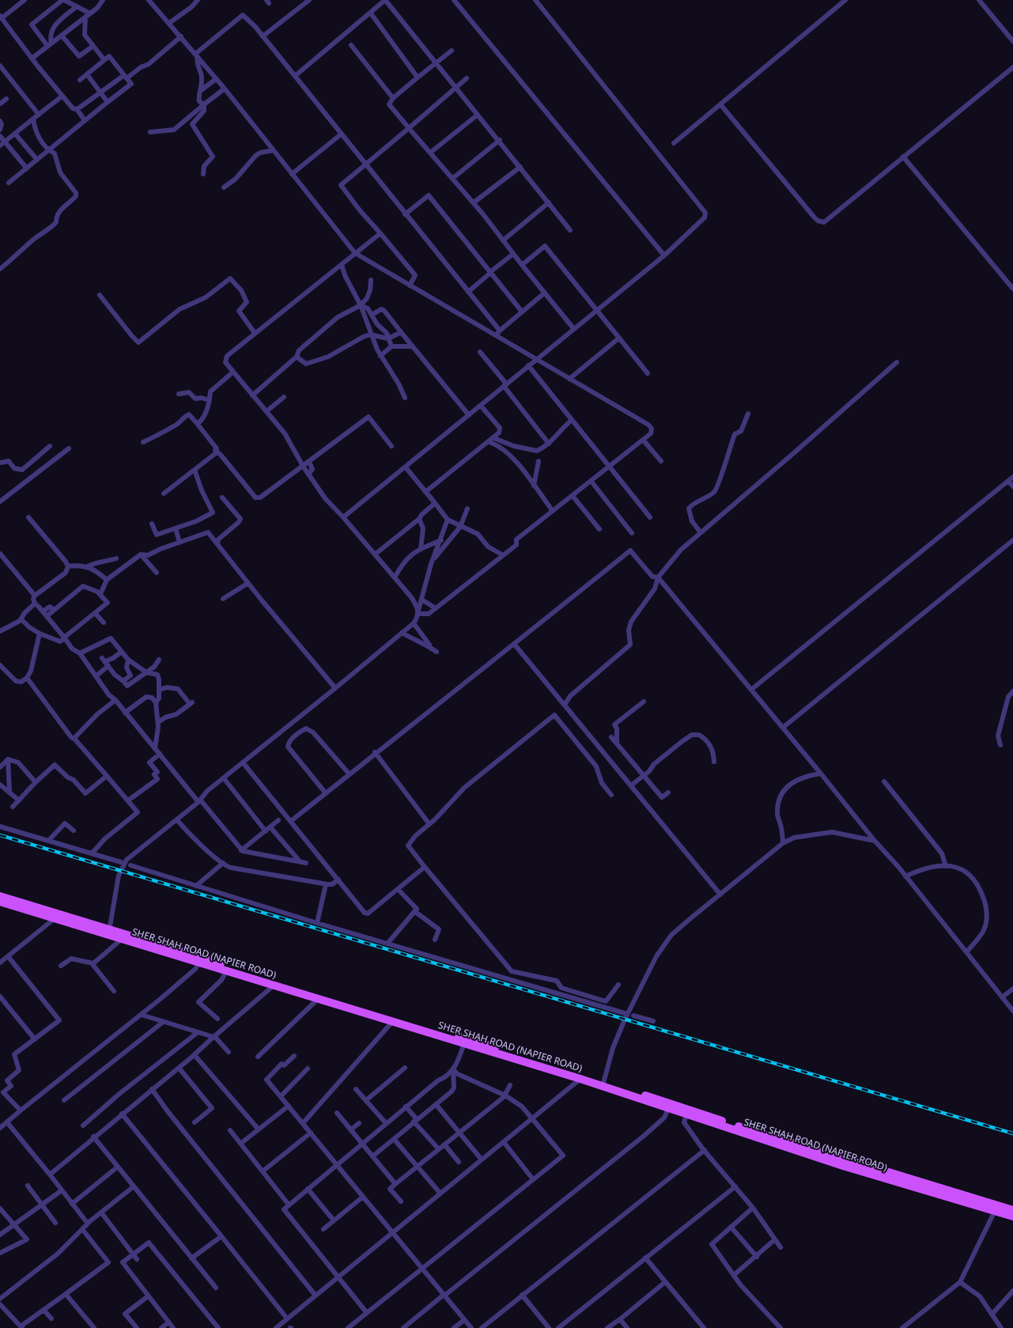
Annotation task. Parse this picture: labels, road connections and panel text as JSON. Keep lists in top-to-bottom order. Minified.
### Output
{"streets":{"main road":["SHER SHAH ROAD (NAPIER ROAD)"]}}
